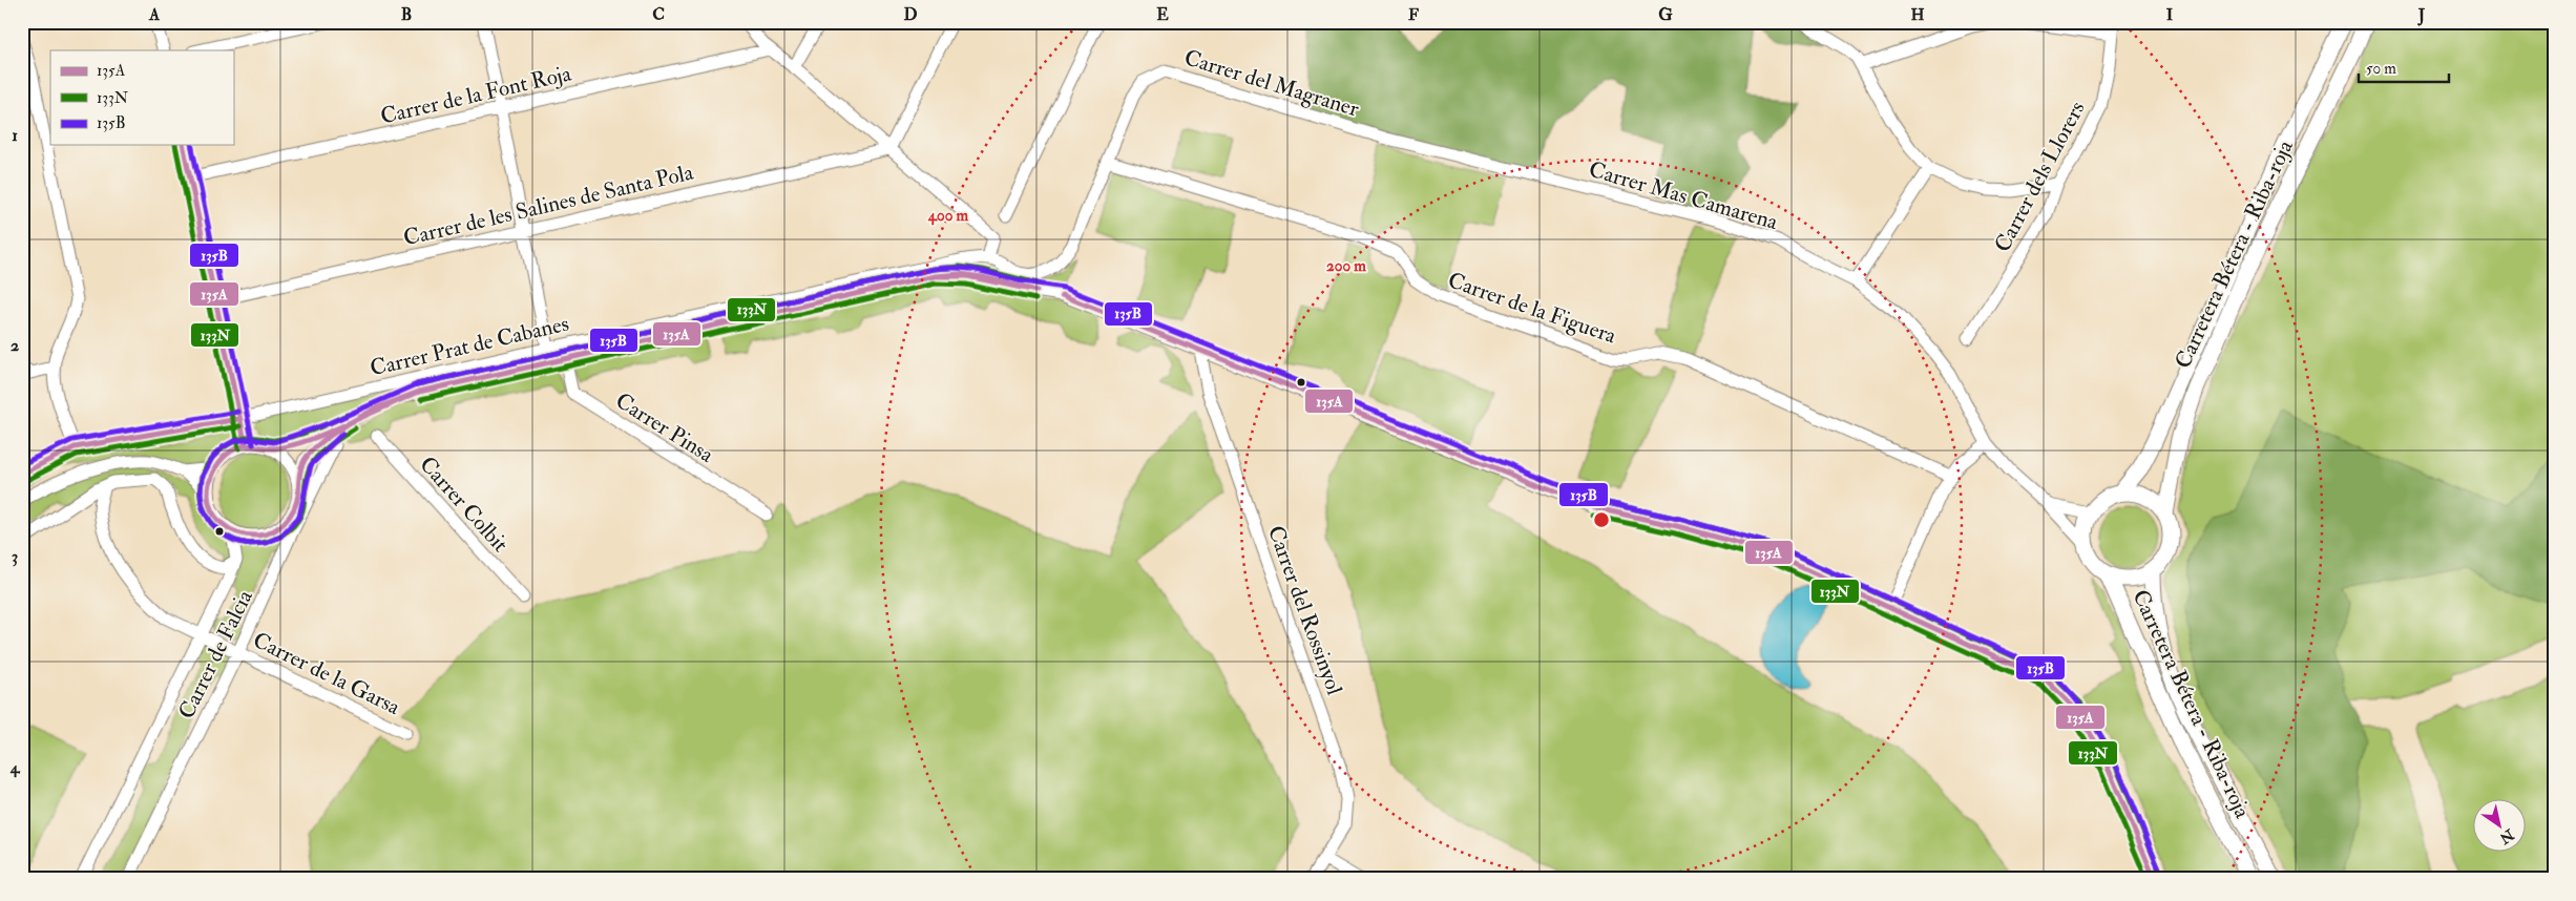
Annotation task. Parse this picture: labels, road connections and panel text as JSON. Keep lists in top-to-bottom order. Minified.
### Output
{"streets":{"main road":["Carretera Bétera - Riba-roja"],"street":["Carrer del Magraner","Carrer de la Font Roja","Carrer dels Llorers","Carrer Mas Camarena","Carrer de les Salines de Santa Pola","Carrer de la Figuera","Carrer Prat de Cabanes","Carrer Pinsa","Carrer Colbit","Carrer del Rossinyol","Carrer de Falcia","Carrer de la Garsa"]},"crossings":[["Carrer del Magraner","Carrer Mas Camarena"],["Carrer del Magraner","Carrer de la Figuera"],["Carrer del Magraner","Carrer Prat de Cabanes"],["Carrer Mas Camarena","Carretera Bétera - Riba-roja"],["Carrer de Falcia","Carrer de la Garsa"]],"lines":["transit line 135A","transit line 133N","transit line 135B"],"legend":["135A","133N","135B"],"scale_bar":"50 m","north":"bottom right","grid":{"columns":["A","B","C","D","E","F","G","H","I","J"],"rows":["1","2","3","4"]},"rings":["400 m","200 m"]}
